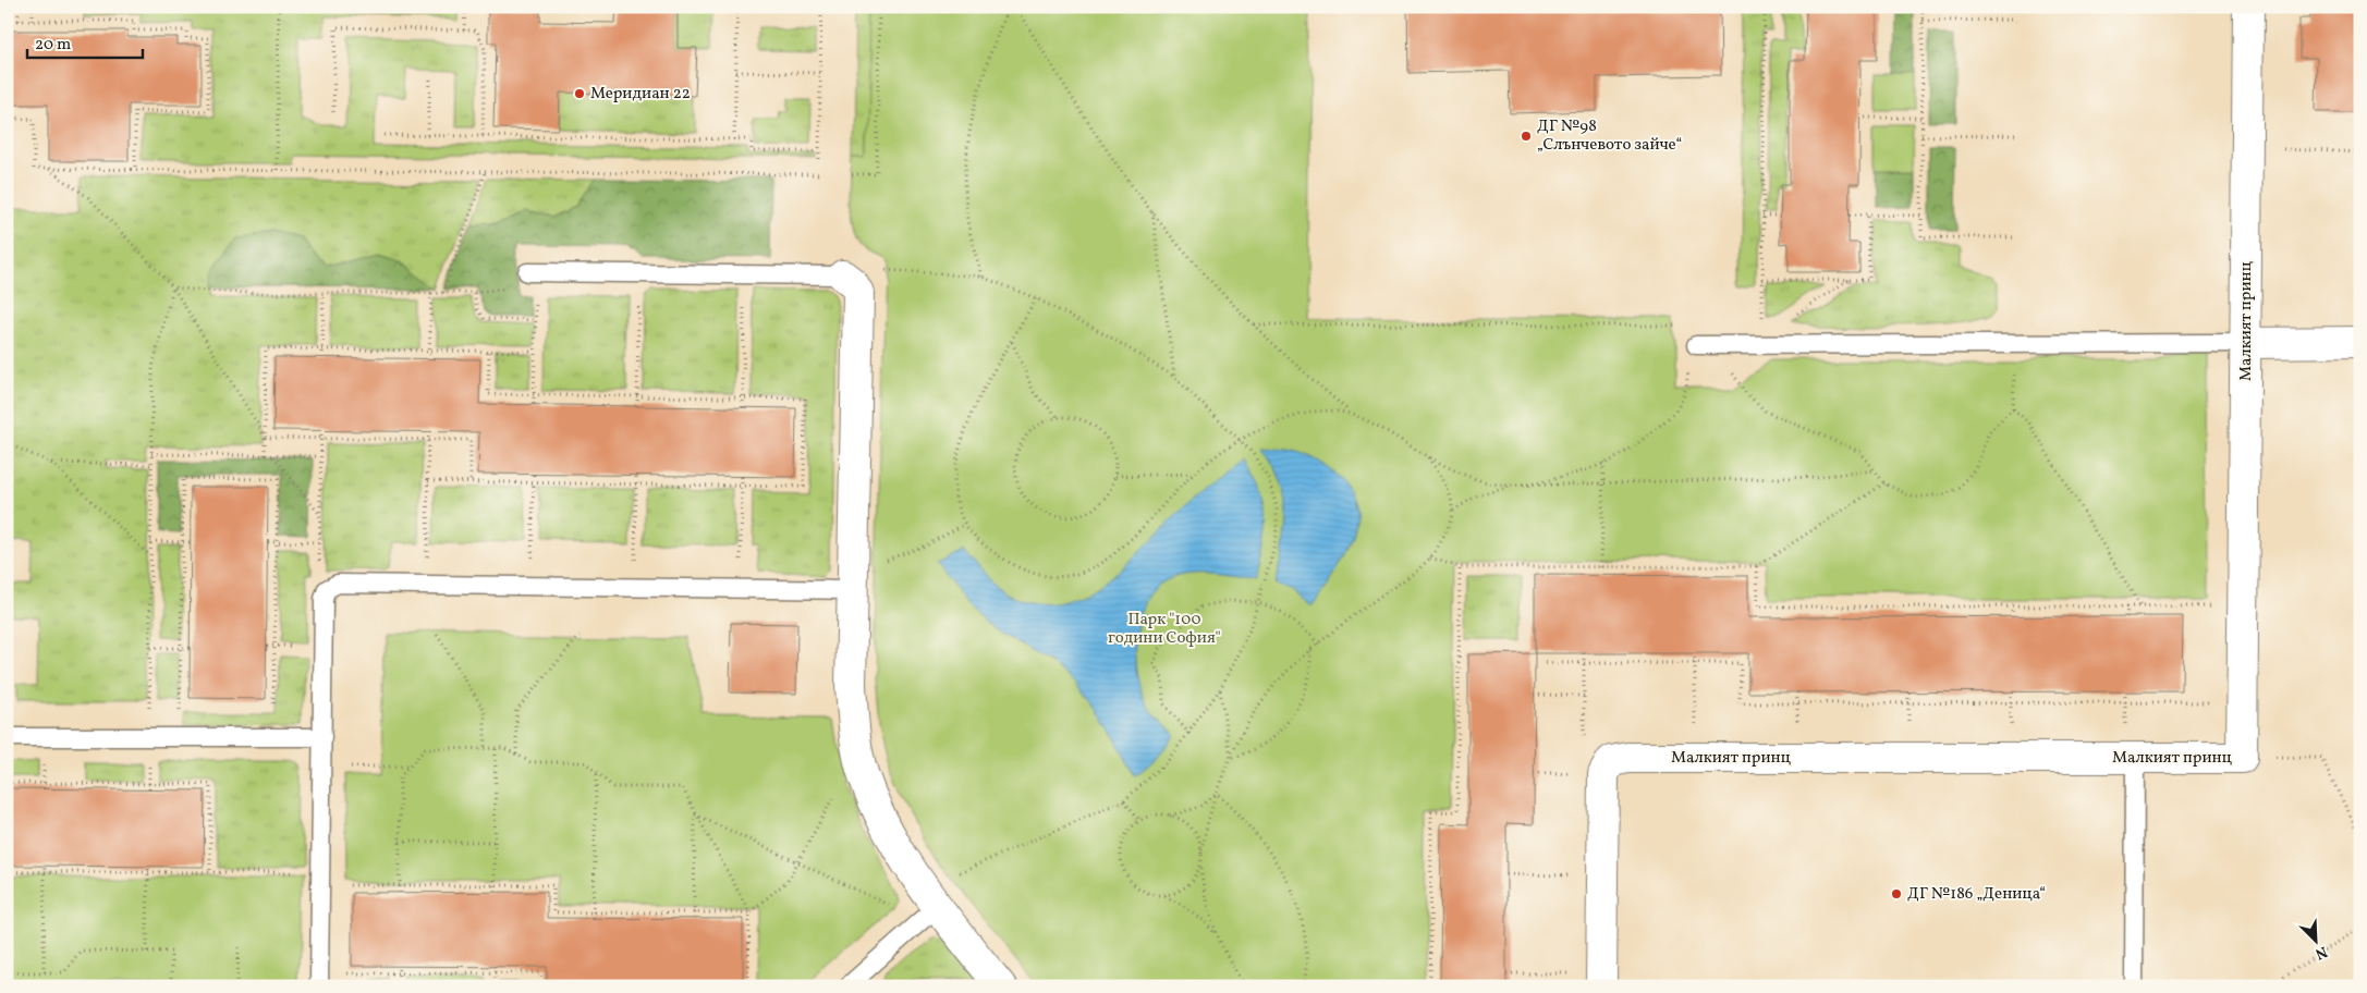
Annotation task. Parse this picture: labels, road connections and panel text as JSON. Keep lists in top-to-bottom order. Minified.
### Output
{"streets":{"street":["Малкият принц"]},"parks":["Парк \"100 години София\""],"places":["Меридиан 22","ДГ №98 „Слънчевото зайче“","ДГ №186 „Деница“"],"scale_bar":"20 m","north":"bottom right"}
